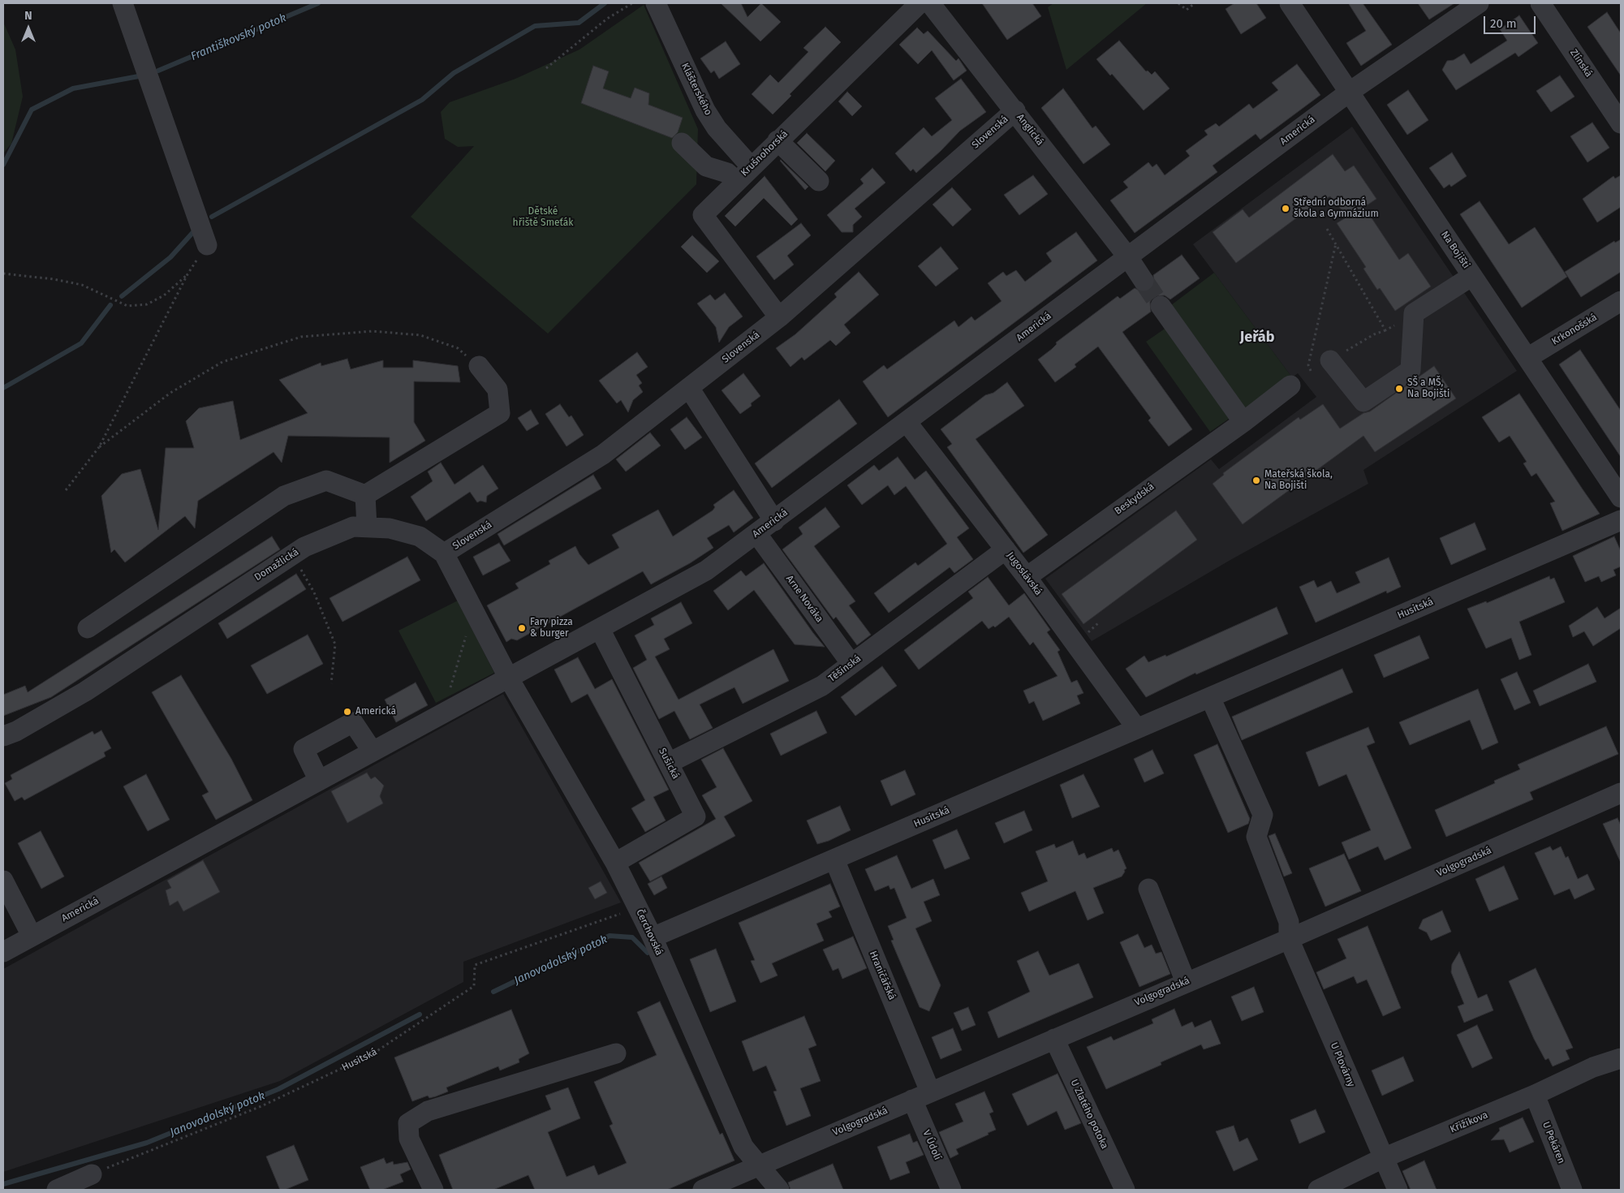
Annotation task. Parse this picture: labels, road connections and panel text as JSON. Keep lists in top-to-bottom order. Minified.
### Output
{"streets":{"street":["Zlínská","Klášterského","Anglická","Americká","Slovenská","Krušnohorská","Na Bojišti","Krkonošská","Beskydská","Domažlická","Jugoslávská","Arne Nováka","Husitská","Těšínská","Sušická","Volgogradská","Čerchovská","Hraničářská","U Plovárny","U Zlatého potoka","Křižíkova","U Pekáren","V Údolí"]},"crossings":[["Klášterského","Krušnohorská"],["Anglická","Americká"],["Anglická","Slovenská"],["Americká","Na Bojišti"],["Americká","Domažlická"],["Americká","Jugoslávská"],["Americká","Arne Nováka"],["Americká","Sušická"],["Americká","Čerchovská"],["Slovenská","Krušnohorská"],["Slovenská","Domažlická"],["Na Bojišti","Krkonošská"],["Beskydská","Jugoslávská"],["Domažlická","Čerchovská"],["Jugoslávská","Husitská"],["Jugoslávská","Těšínská"],["Arne Nováka","Těšínská"],["Husitská","Čerchovská"],["Husitská","Hraničářská"],["Husitská","U Plovárny"],["Těšínská","Sušická"],["Sušická","Čerchovská"],["Volgogradská","Čerchovská"],["Volgogradská","Hraničářská"],["Volgogradská","U Plovárny"],["Volgogradská","U Zlatého potoka"],["Volgogradská","V Údolí"],["U Plovárny","Křižíkova"],["Křižíkova","U Pekáren"]],"districts":["Jeřáb"],"water":["Františkovský potok","Janovodolský potok"],"parks":["Dětské hřiště Smeťák"],"places":["Střední odborná škola a Gymnázium","SŠ a MŠ, Na Bojišti","Mateřská škola, Na Bojišti","Fary pizza & burger","Americká"],"scale_bar":"20 m","north":"top"}
